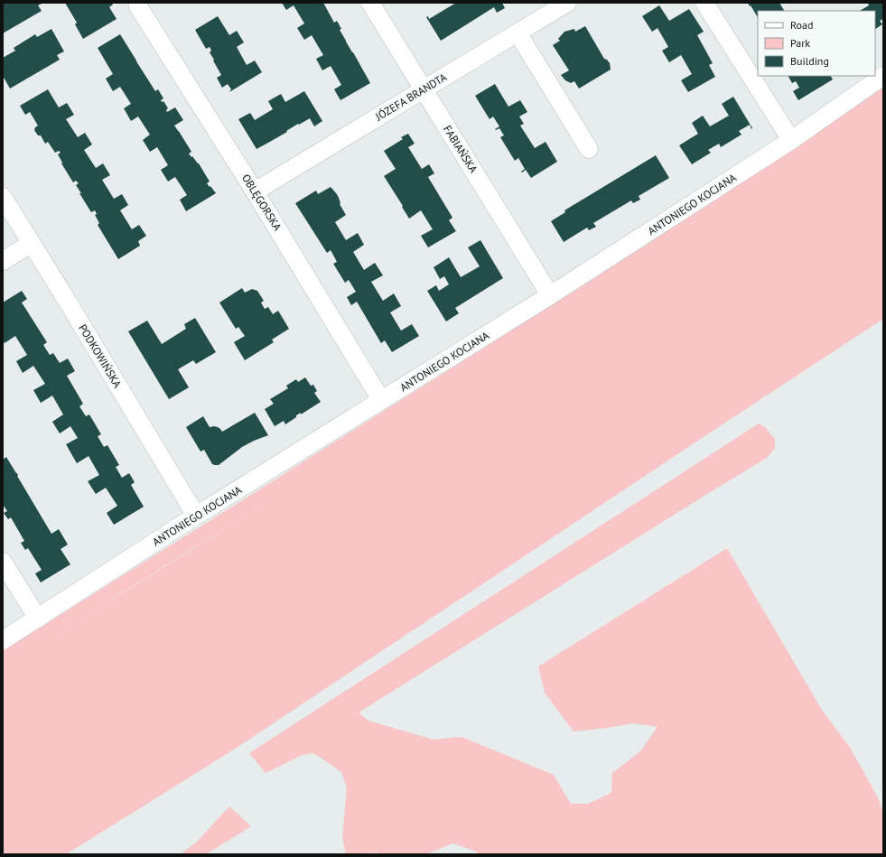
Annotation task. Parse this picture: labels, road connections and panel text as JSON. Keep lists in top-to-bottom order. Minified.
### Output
{"streets":{"street":["JÓZEFA BRANDTA","FABIAŃSKA","OBLĘGORSKA","ANTONIEGO KOCJANA","PODKOWIŃSKA"]},"crossings":[["JÓZEFA BRANDTA","FABIAŃSKA"],["JÓZEFA BRANDTA","OBLĘGORSKA"],["FABIAŃSKA","ANTONIEGO KOCJANA"],["OBLĘGORSKA","ANTONIEGO KOCJANA"],["ANTONIEGO KOCJANA","PODKOWIŃSKA"]],"legend":["Road","Park","Building"]}
